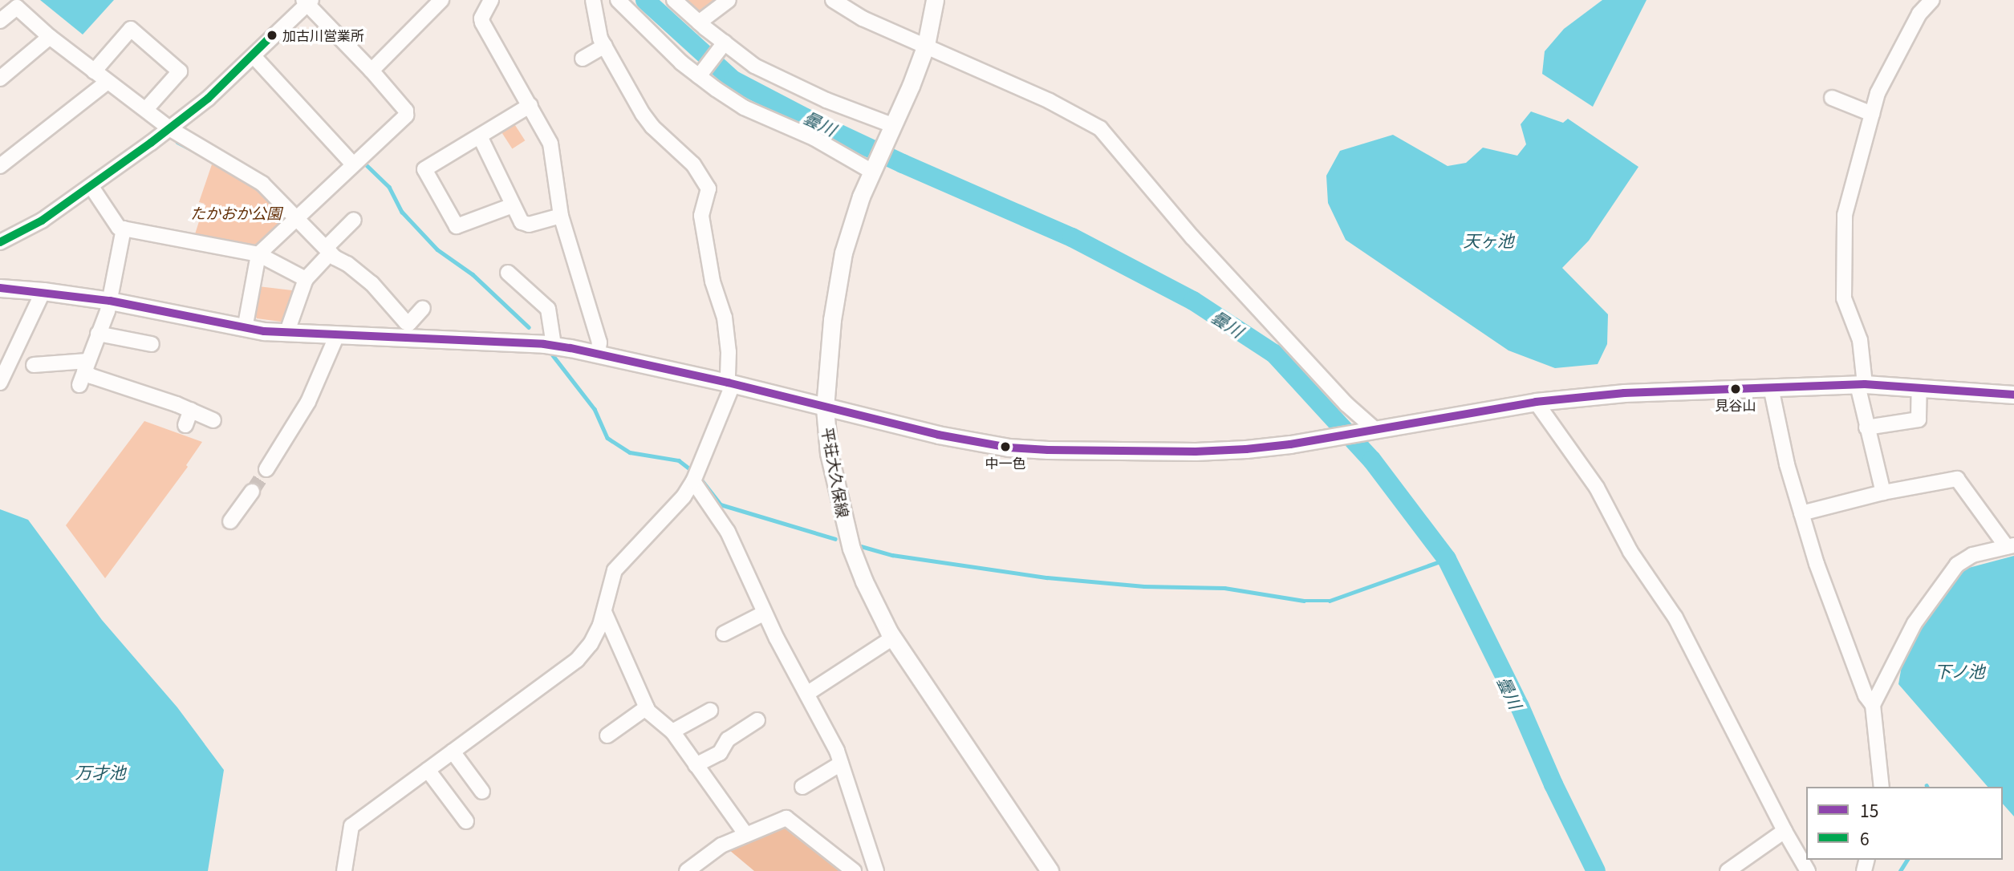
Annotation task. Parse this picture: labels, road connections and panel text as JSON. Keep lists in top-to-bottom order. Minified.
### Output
{"streets":{"main road":["平荘大久保線"]},"water":["曇川","天ヶ池","下ノ池","万才池"],"parks":["たかおか公園"],"places":["加古川営業所","見谷山","中一色"],"lines":["transit line 6","transit line 15"],"legend":["15","6"]}
